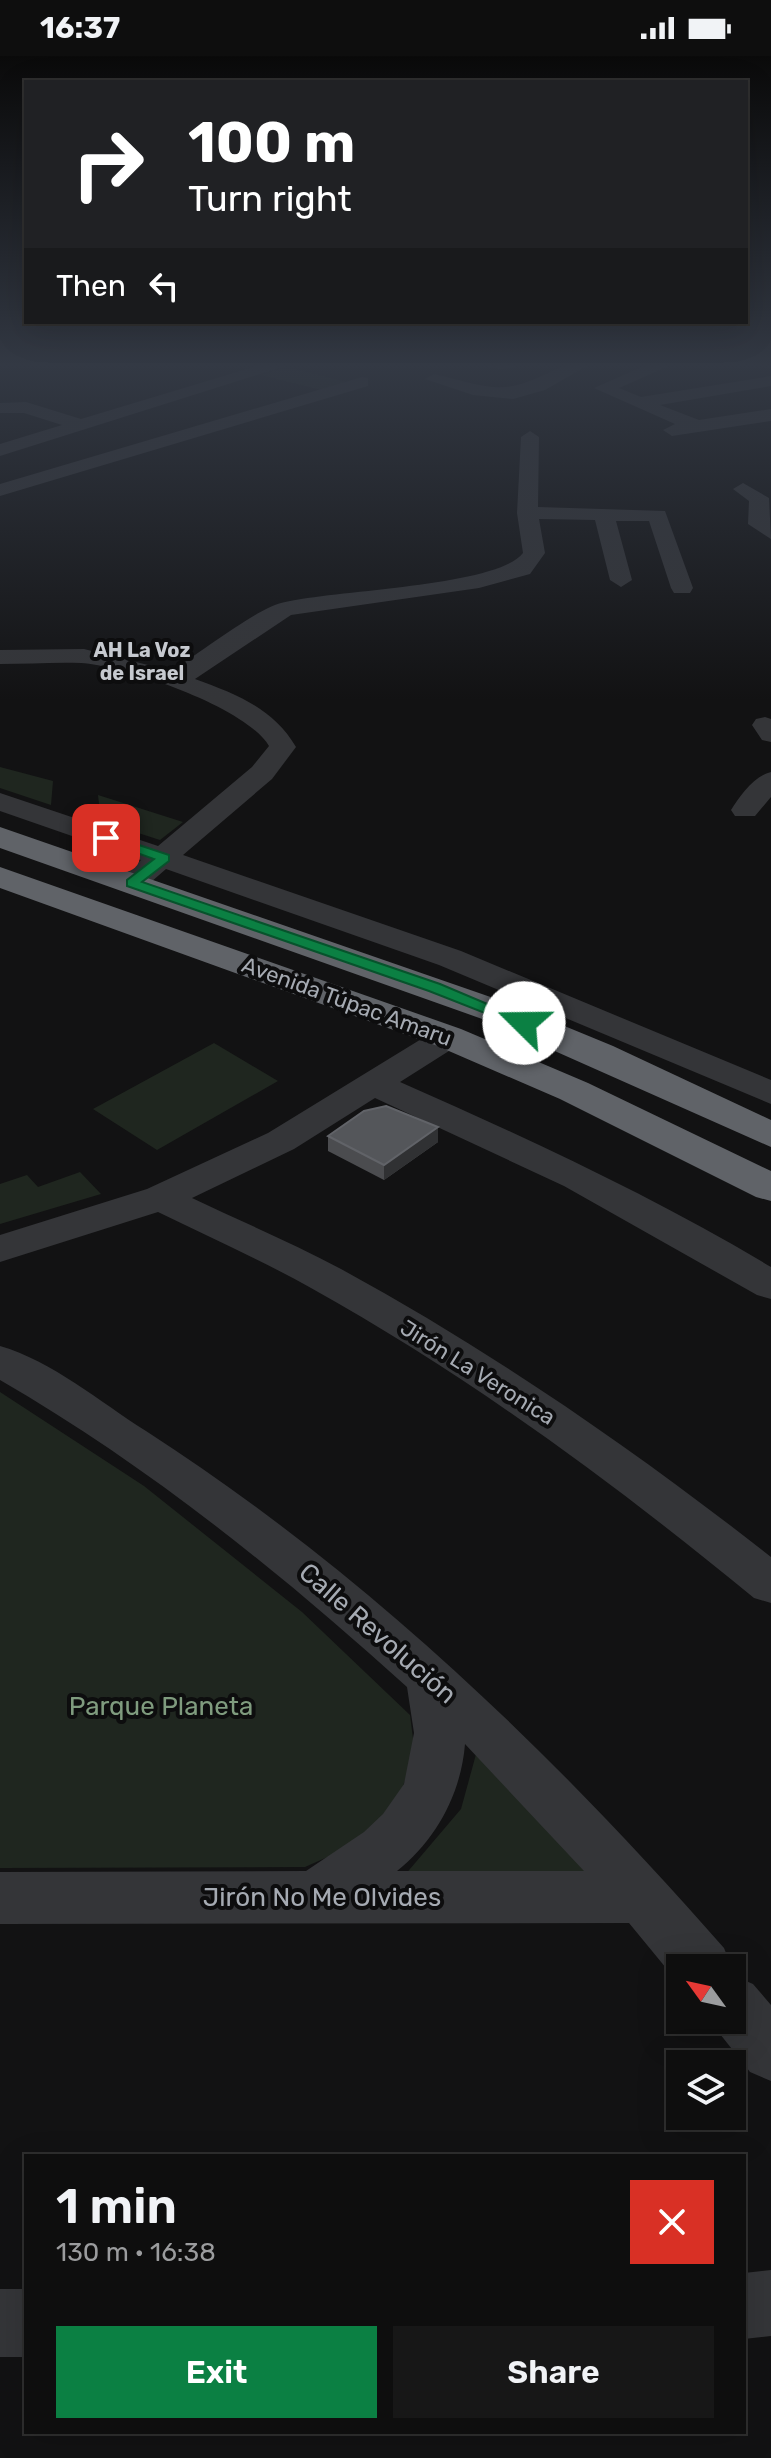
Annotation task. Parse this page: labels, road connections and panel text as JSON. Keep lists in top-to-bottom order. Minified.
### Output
{"streets":{"highway":["Avenida Túpac Amaru"],"street":["Jirón La Veronica","Calle Revolución","Jirón No Me Olvides"]},"crossings":[["Calle Revolución","Jirón No Me Olvides"]],"districts":["AH La Voz de Israel"],"parks":["Parque Planeta"],"north":"top left","page":{"status":"16:37","turn":["100 m","Turn right"],"then":"Then","heading":["1 min","130 m · 16:38"],"buttons":["Exit","Share"]}}
